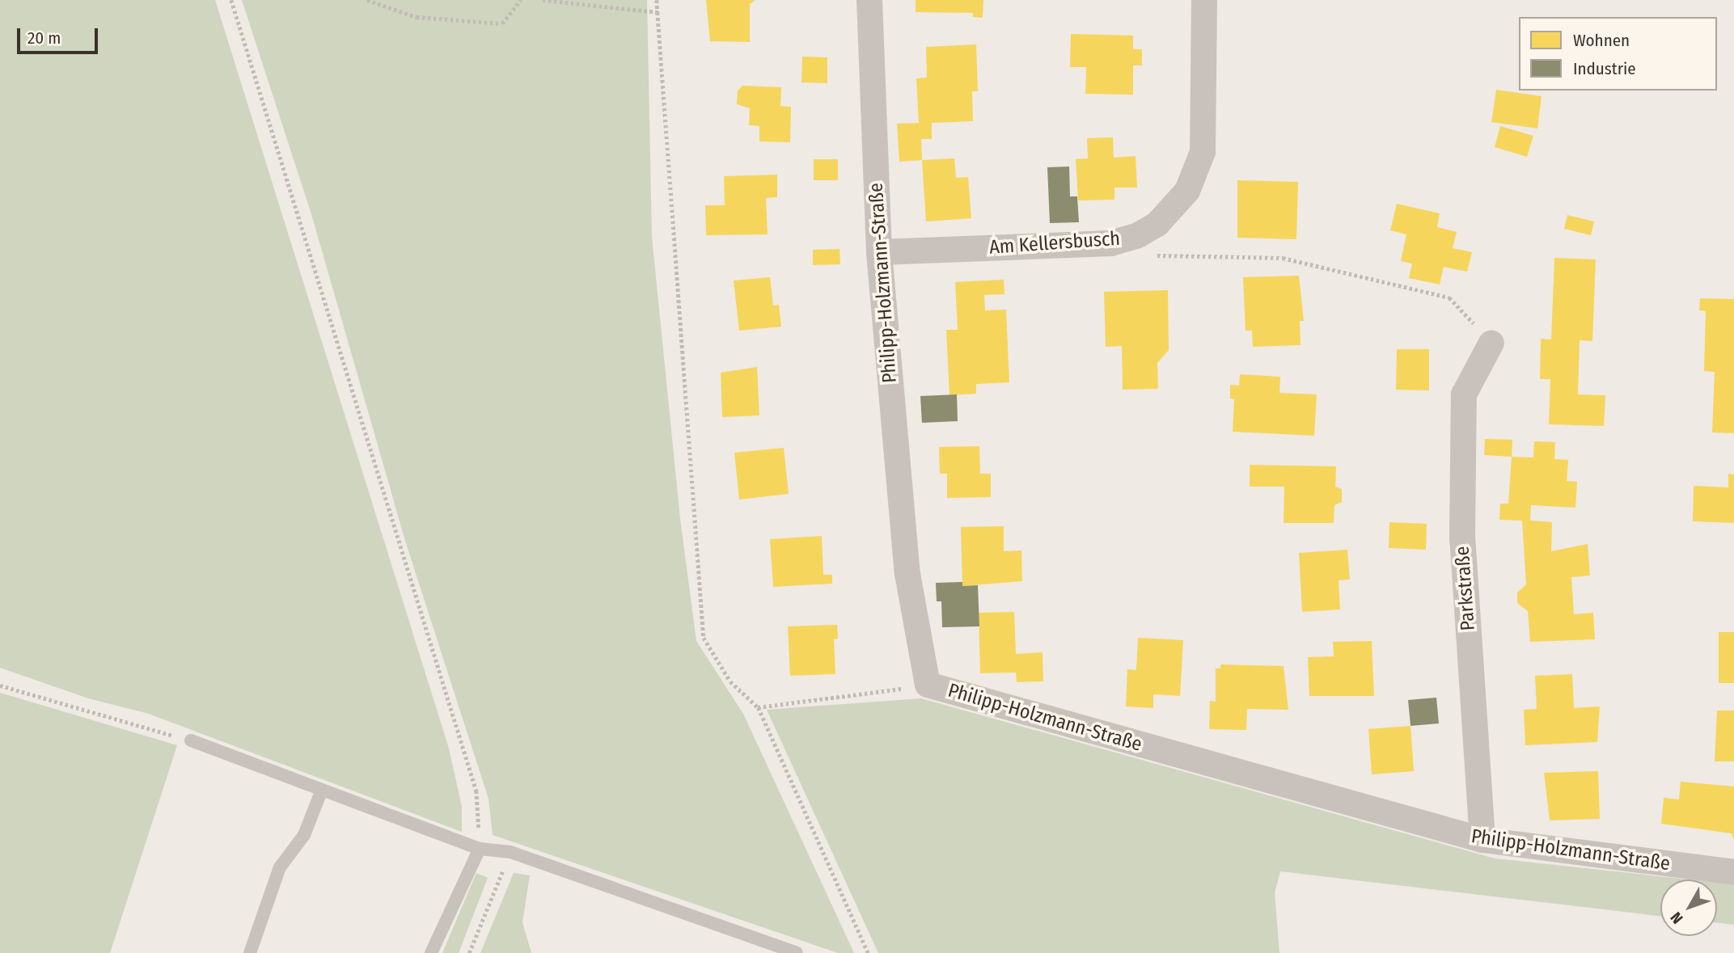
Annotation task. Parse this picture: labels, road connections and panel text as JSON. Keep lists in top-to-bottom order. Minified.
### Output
{"streets":{"street":["Am Kellersbusch","Philipp-Holzmann-Straße","Parkstraße"]},"crossings":[["Am Kellersbusch","Philipp-Holzmann-Straße"],["Philipp-Holzmann-Straße","Parkstraße"]],"legend":["Wohnen","Industrie"],"scale_bar":"20 m","north":"bottom left"}
